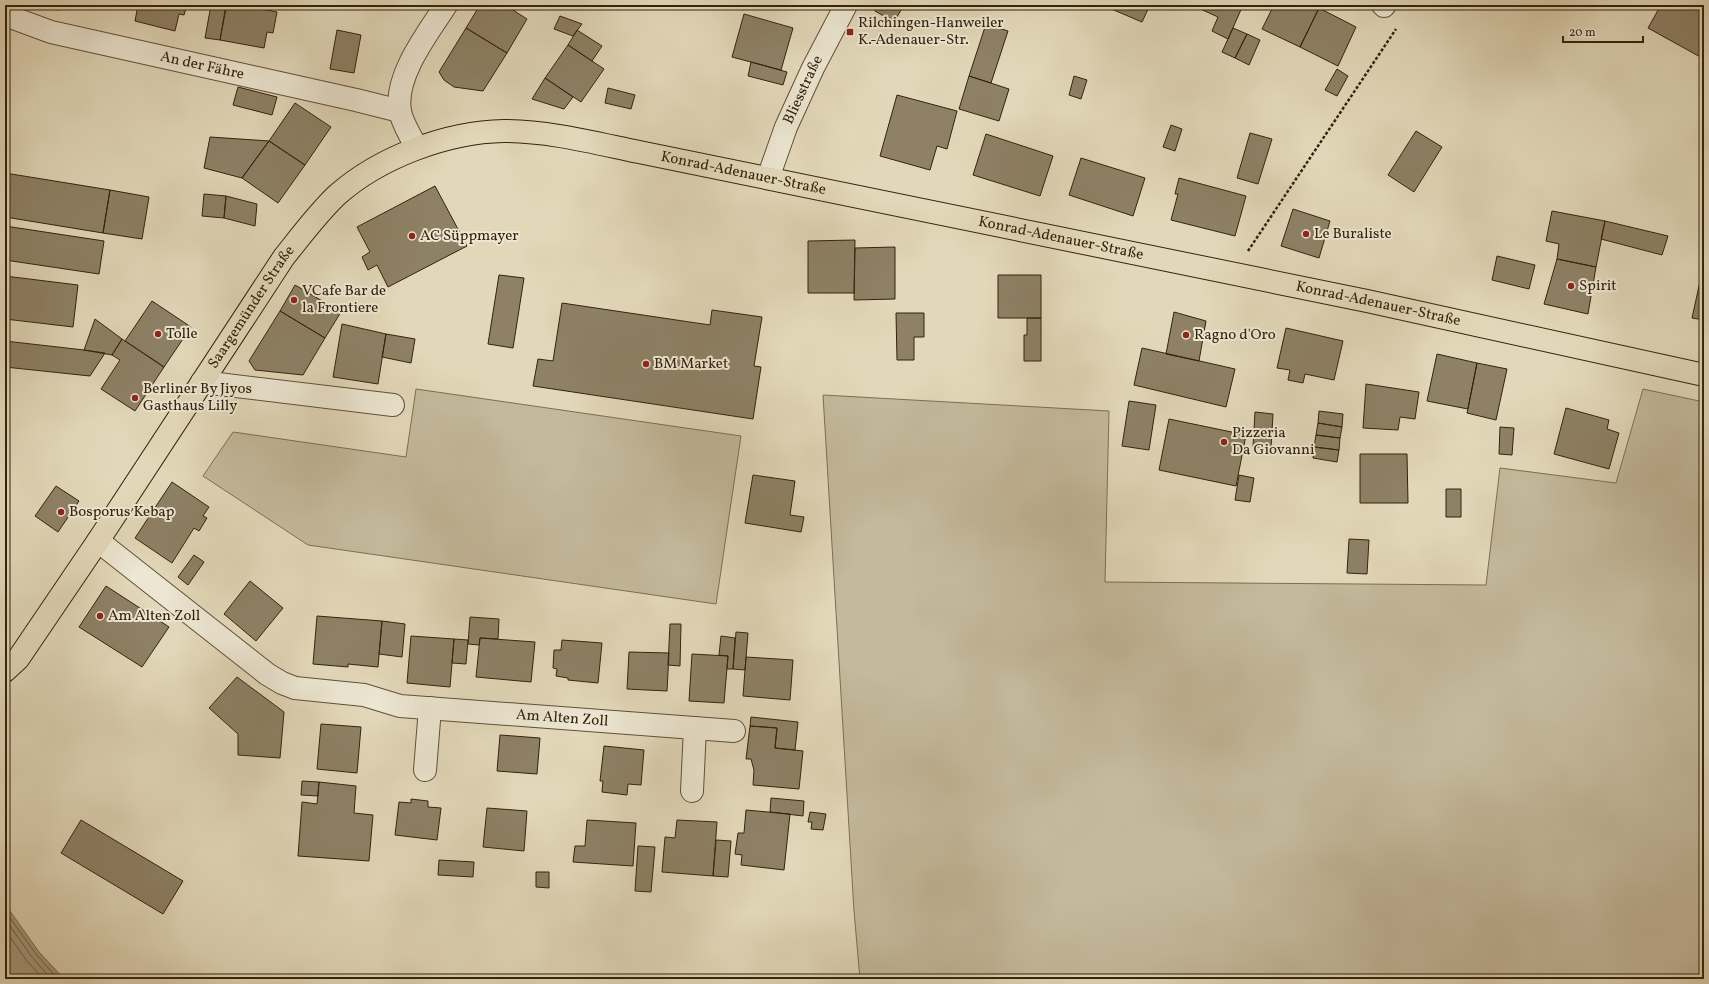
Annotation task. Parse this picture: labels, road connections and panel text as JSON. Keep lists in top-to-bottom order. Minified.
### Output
{"streets":{"main road":["Konrad-Adenauer-Straße","Saargemünder Straße"],"street":["An der Fähre","Bliesstraße","Am Alten Zoll"]},"crossings":[["Bliesstraße","Konrad-Adenauer-Straße"],["Konrad-Adenauer-Straße","Saargemünder Straße"],["Saargemünder Straße","Am Alten Zoll"]],"places":{"transit":["Rilchingen-Hanweiler K.-Adenauer-Str."],"other":["Le Buraliste","AC Süppmayer","Spirit","VCafe Bar de la Frontiere","Tolle","Ragno d'Oro","BM Market","Berliner By Jiyos Gasthaus Lilly","Pizzeria Da Giovanni","Bosporus Kebap","Am Alten Zoll"]},"scale_bar":"20 m"}
